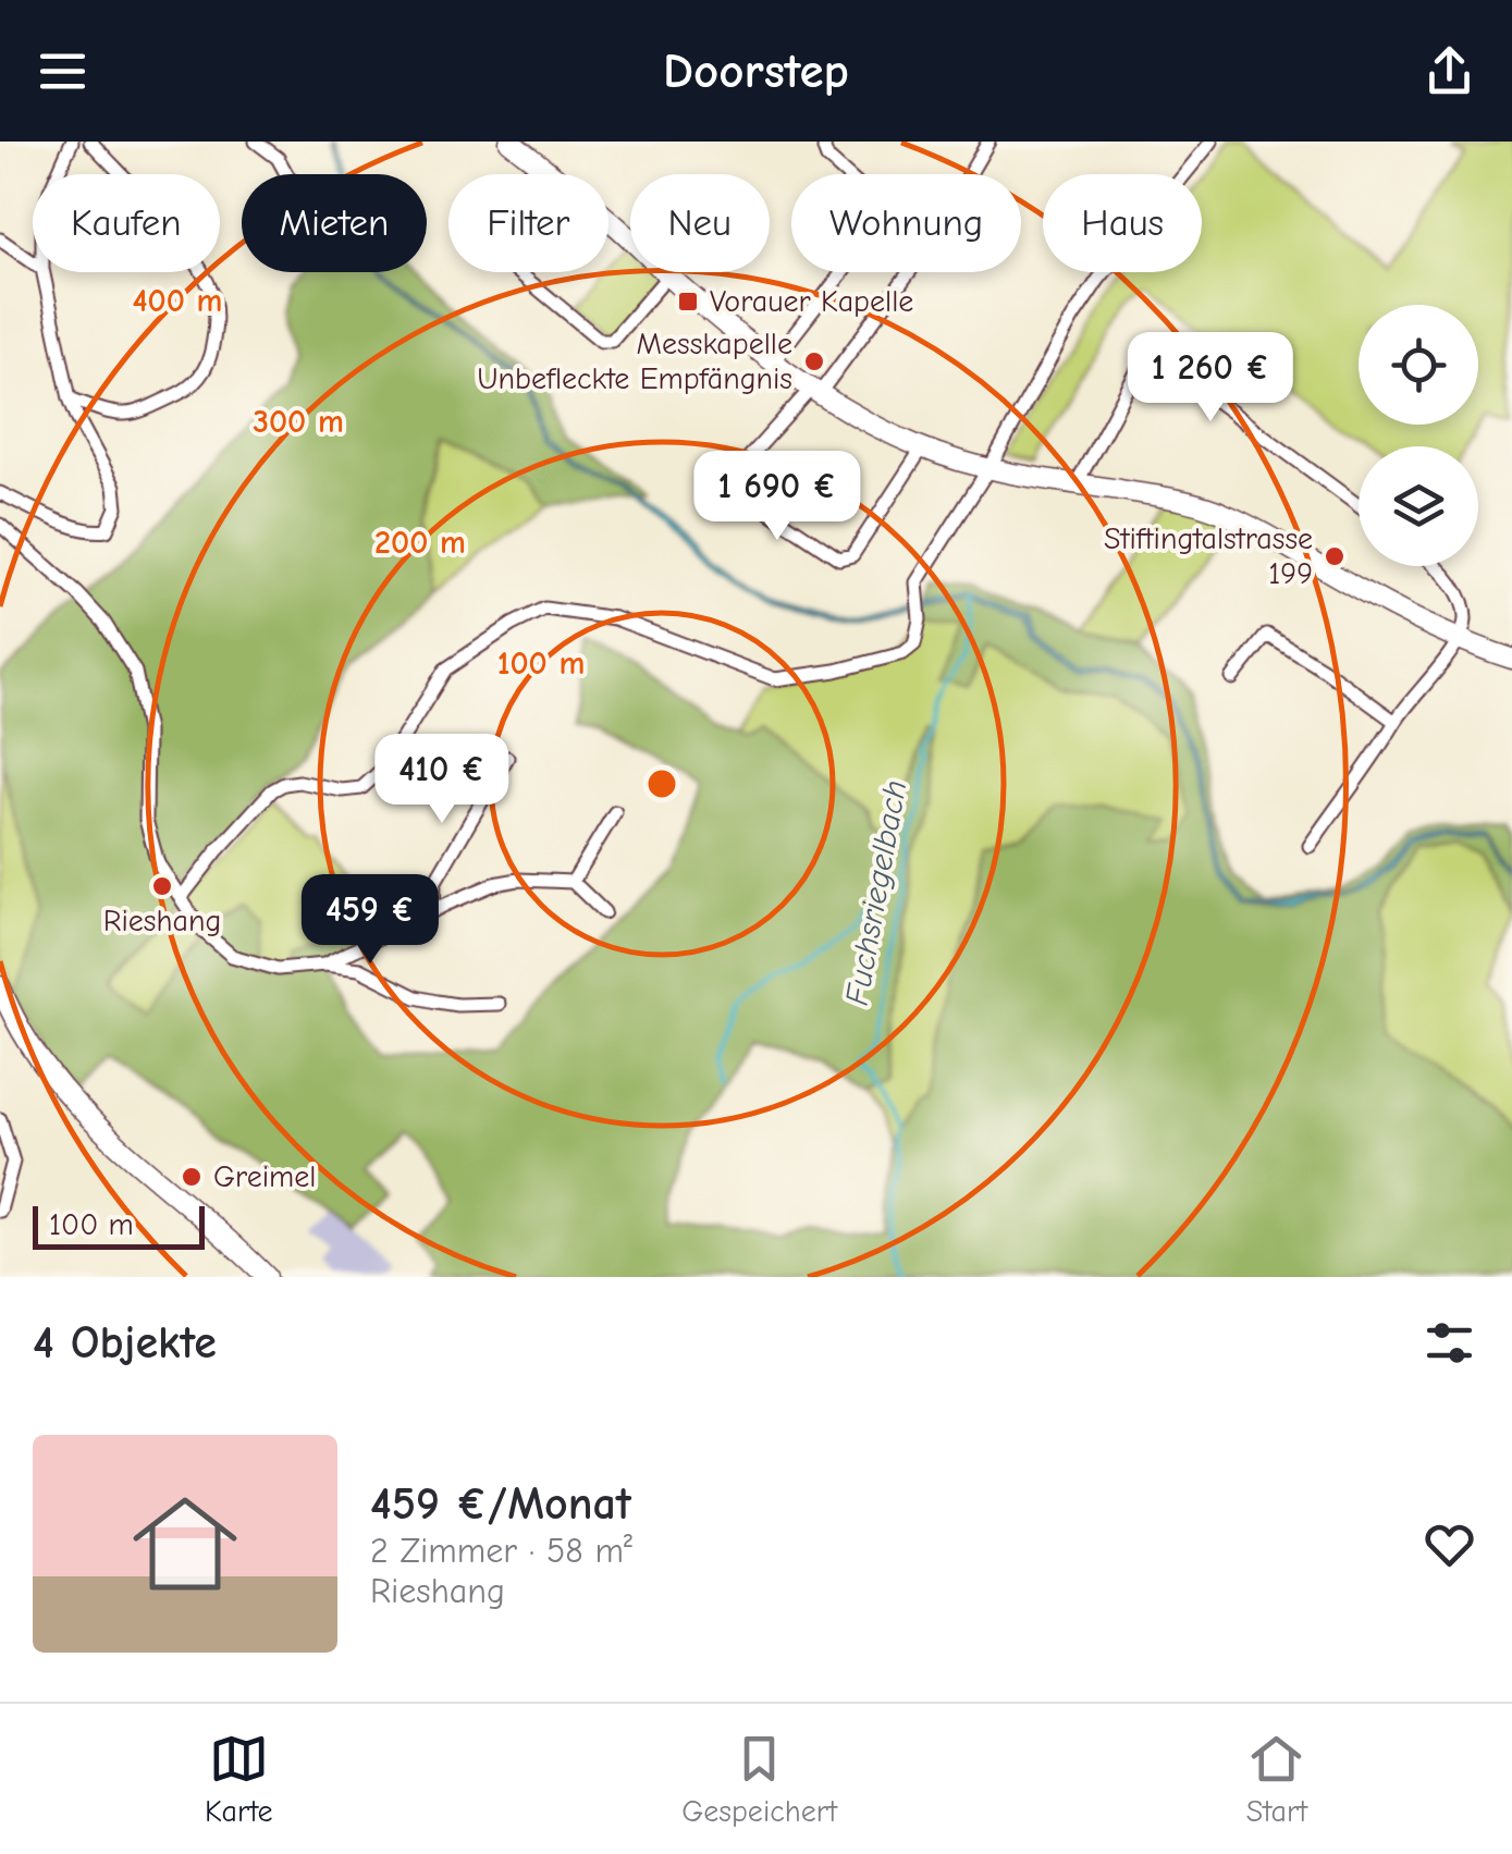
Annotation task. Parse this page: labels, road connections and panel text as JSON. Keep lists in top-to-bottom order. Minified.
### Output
{"water":["Fuchsriegelbach"],"places":{"transit":["Vorauer Kapelle"],"other":["Messkapelle Unbefleckte Empfängnis","Stiftingtalstrasse 199","Rieshang","Greimel"]},"scale_bar":"100 m","page":{"header":"Doorstep","chip":["Kaufen","Mieten","Filter","Neu","Wohnung","Haus"],"price":["1 260 €","1 690 €","410 €","459 €"],"scale":"100 m","heading":"4 Objekte","list":[{"name":"459 €/Monat","note":"2 Zimmer · 58 m² · Rieshang"}],"tabs":["Karte","Gespeichert","Start"]},"rings":["400 m","300 m","200 m","100 m"]}
